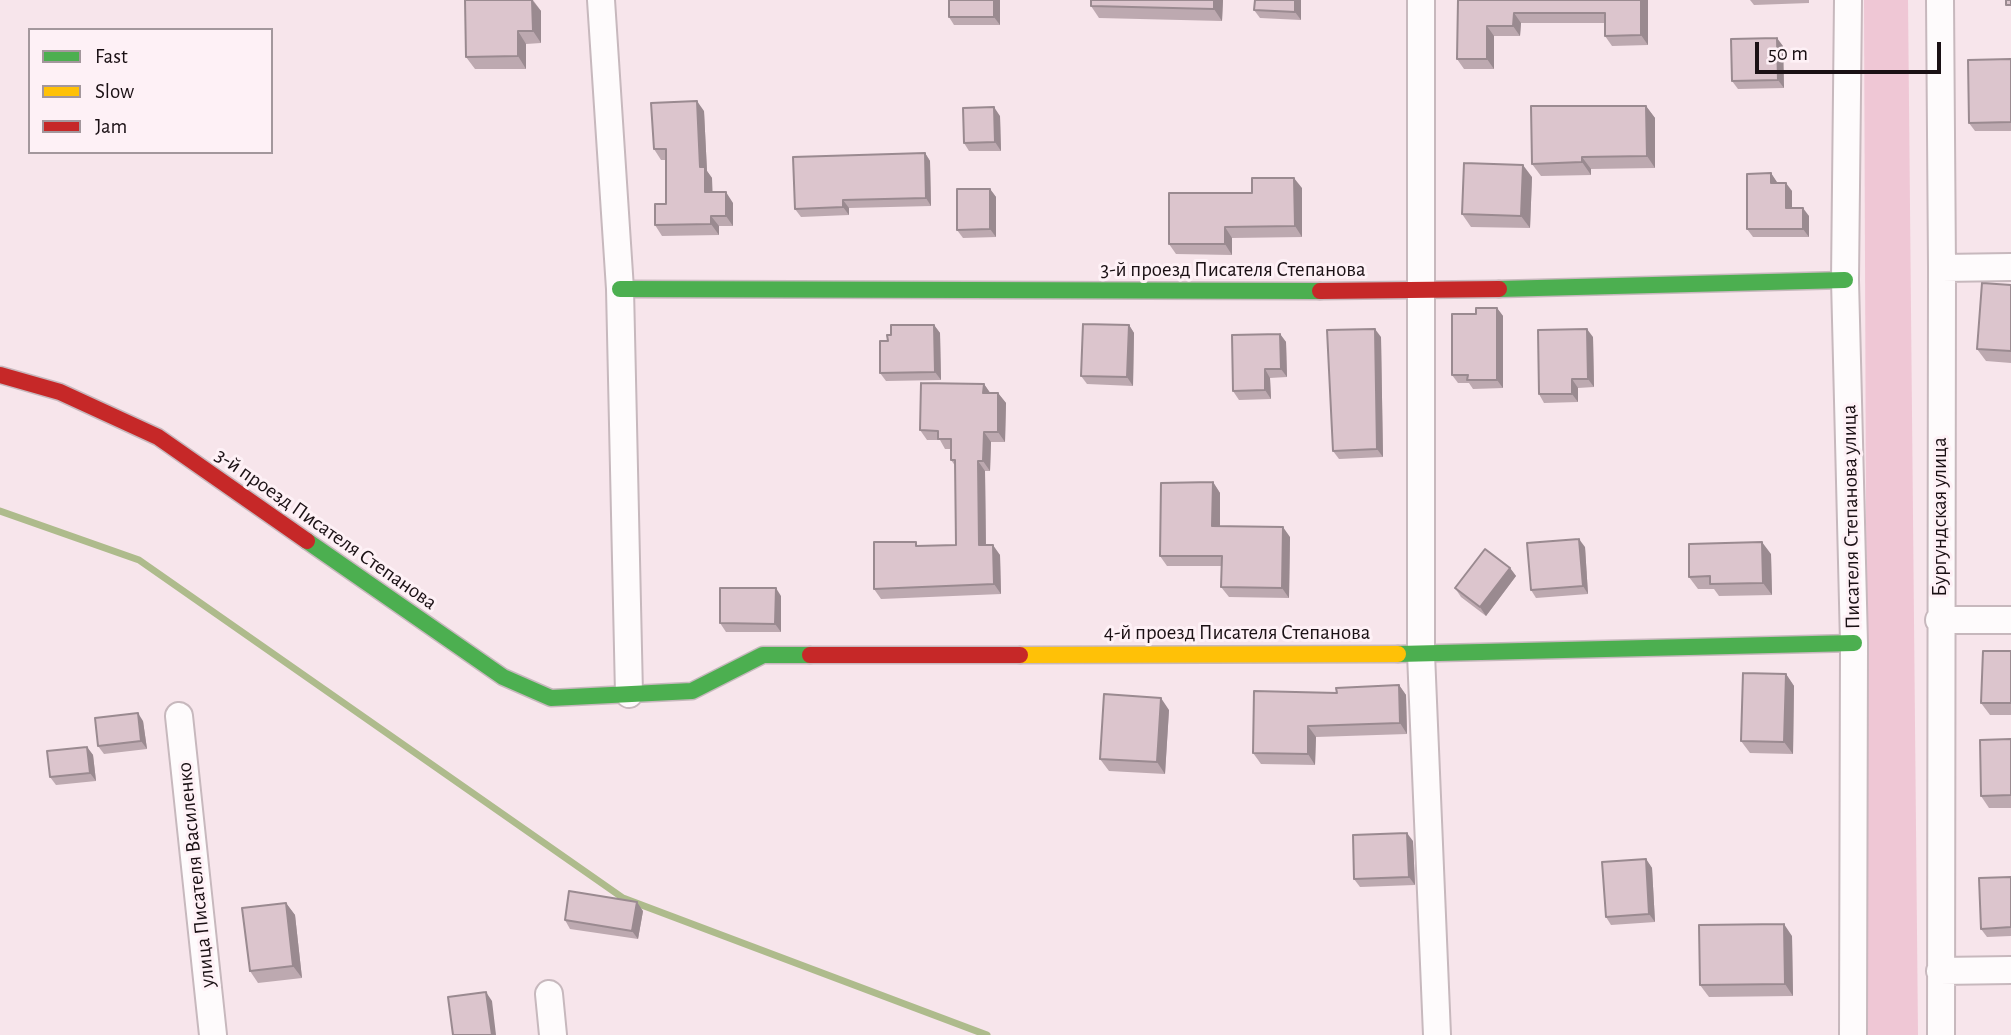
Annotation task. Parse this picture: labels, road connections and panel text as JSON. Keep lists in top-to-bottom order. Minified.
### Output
{"streets":{"street":["3-й проезд Писателя Степанова","Писателя Степанова улица","Бургундская улица","4-й проезд Писателя Степанова","улица Писателя Василенко"]},"crossings":[["3-й проезд Писателя Степанова","Писателя Степанова улица"],["3-й проезд Писателя Степанова","4-й проезд Писателя Степанова"],["Писателя Степанова улица","4-й проезд Писателя Степанова"]],"legend":["Fast","Slow","Jam"],"scale_bar":"50 m"}
